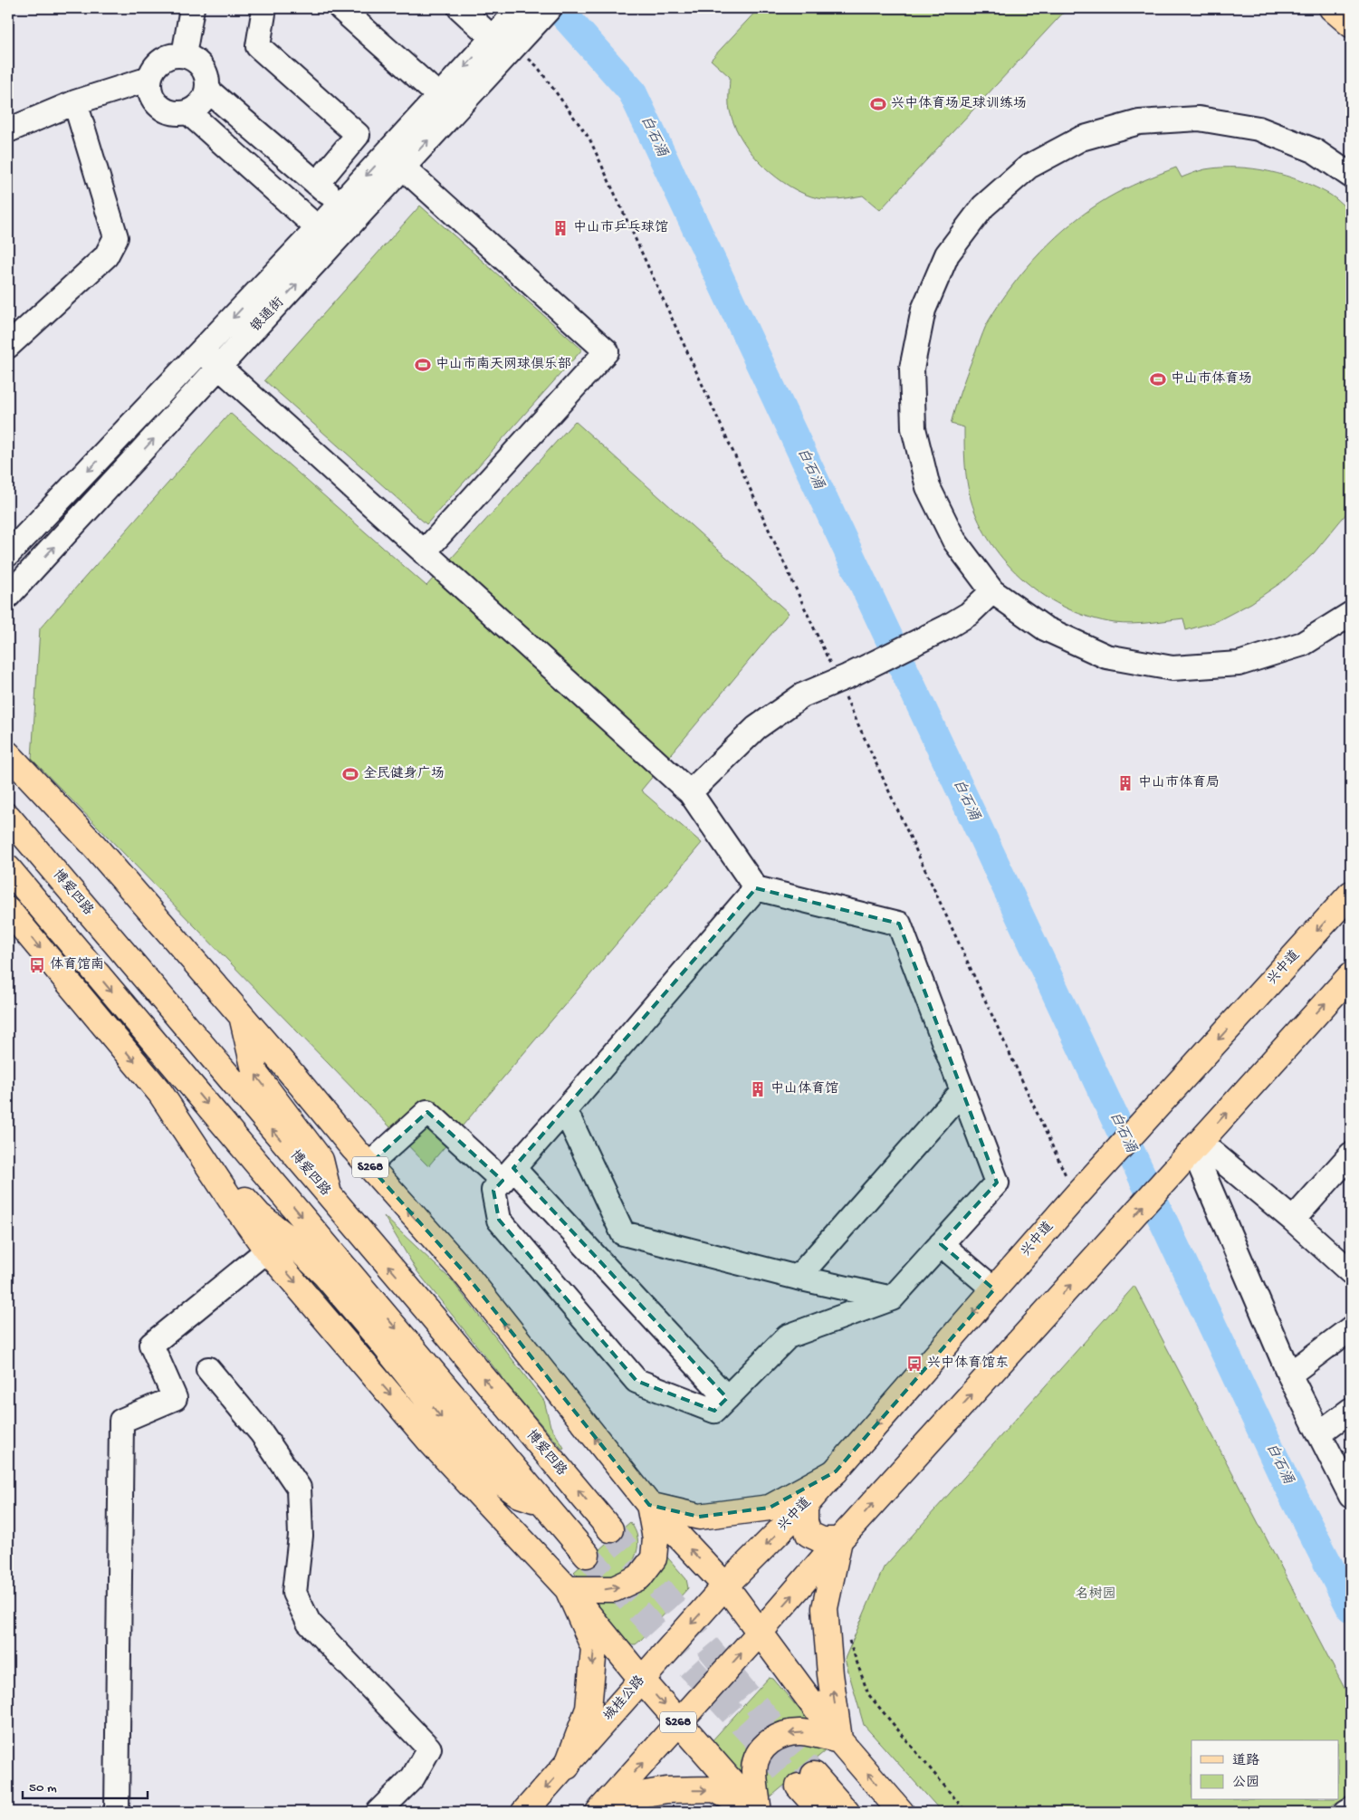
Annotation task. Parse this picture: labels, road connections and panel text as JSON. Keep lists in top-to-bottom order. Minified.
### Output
{"streets":{"main road":["博爱四路","兴中道","S268","城桂公路"],"street":["银通街"]},"crossings":[["兴中道","S268"],["兴中道","城桂公路"],["S268","城桂公路"]],"water":["白石涌"],"parks":["名树园"],"places":{"sports":["兴中体育场足球训练场","中山市南天网球俱乐部","中山市体育场","全民健身广场"],"building":["中山市乒乓球馆","中山市体育局","中山体育馆"],"bus stop":["体育馆南","兴中体育馆东"]},"legend":["道路","公园"],"scale_bar":"50 m"}
